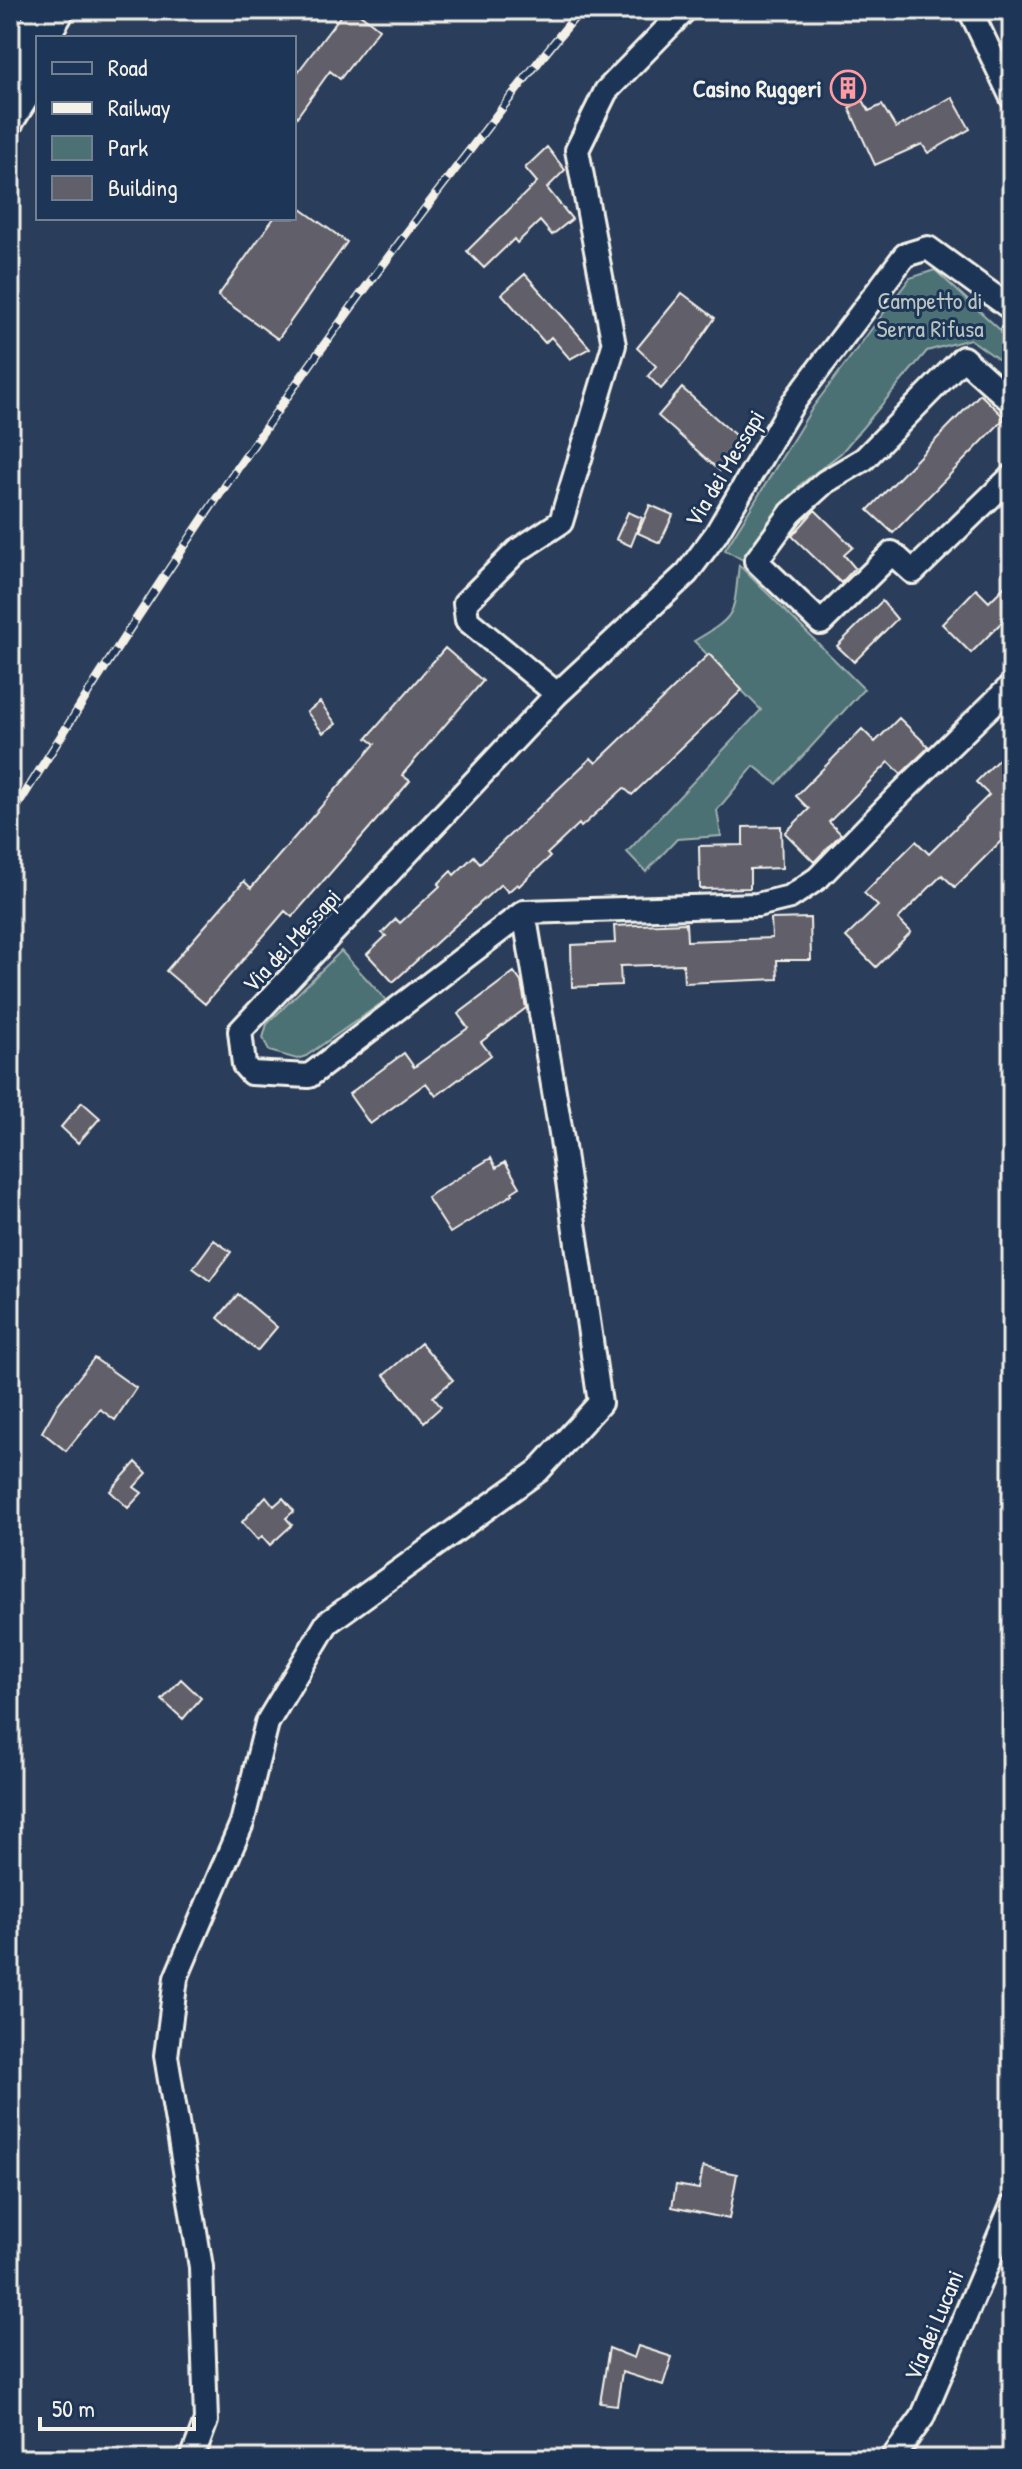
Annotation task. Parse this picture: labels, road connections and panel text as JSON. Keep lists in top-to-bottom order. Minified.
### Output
{"streets":{"street":["Via dei Messapi","Via dei Lucani"]},"parks":["Campetto di Serra Rifusa"],"places":{"building":["Casino Ruggeri"]},"legend":["Road","Railway","Park","Building"],"scale_bar":"50 m"}
